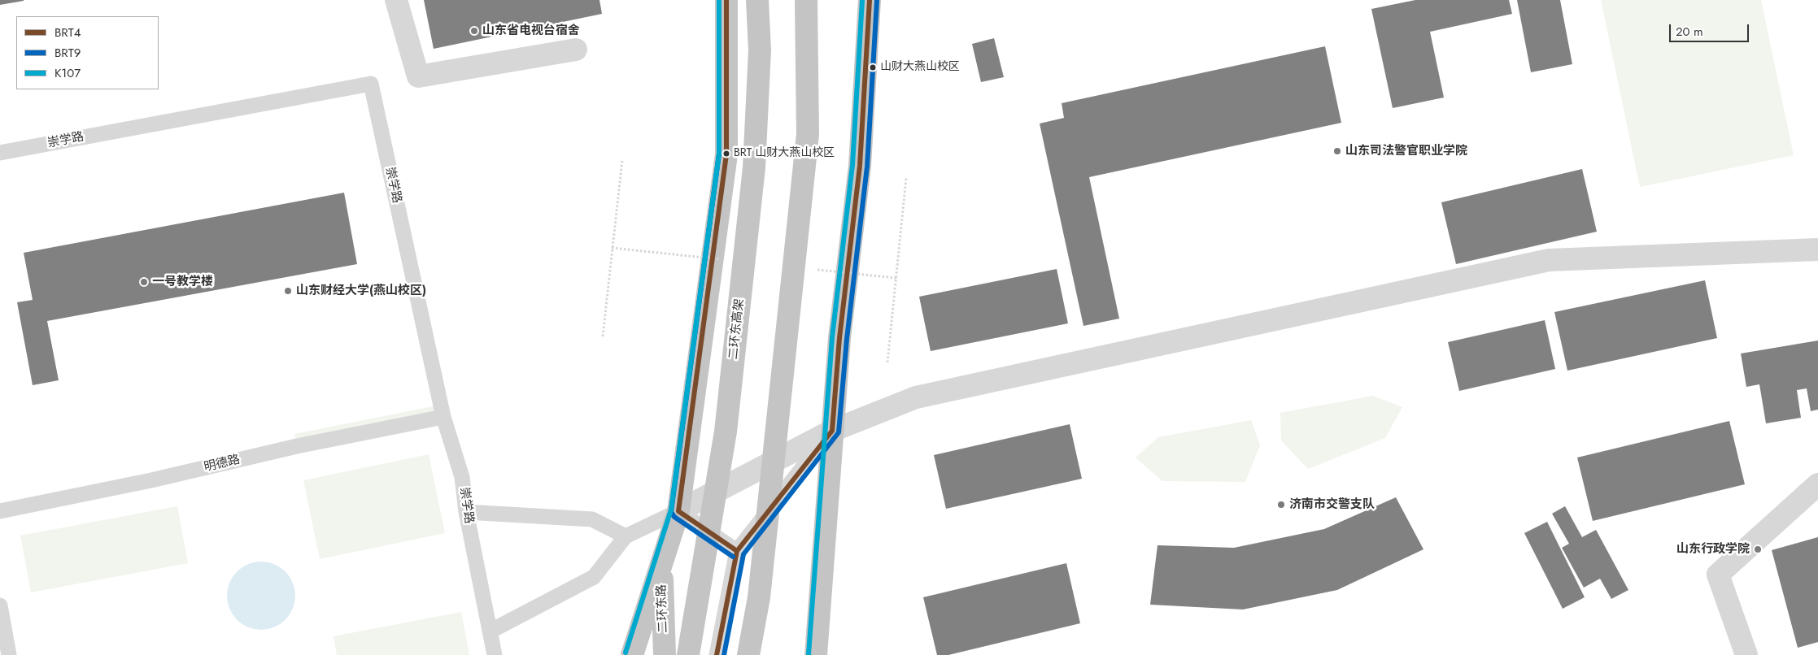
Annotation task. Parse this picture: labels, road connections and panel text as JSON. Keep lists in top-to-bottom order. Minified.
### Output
{"streets":{"highway":["二环东高架","二环东路"],"lane":["崇学路","明德路"]},"crossings":[["崇学路","明德路"]],"places":["山东省电视台宿舍","山财大燕山校区","山东司法警官职业学院","BRT 山财大燕山校区","一号教学楼","山东财经大学(燕山校区)","济南市交警支队","山东行政学院"],"lines":["transit line BRT4","transit line BRT9","transit line K107"],"legend":["BRT4","BRT9","K107"],"scale_bar":"20 m"}
